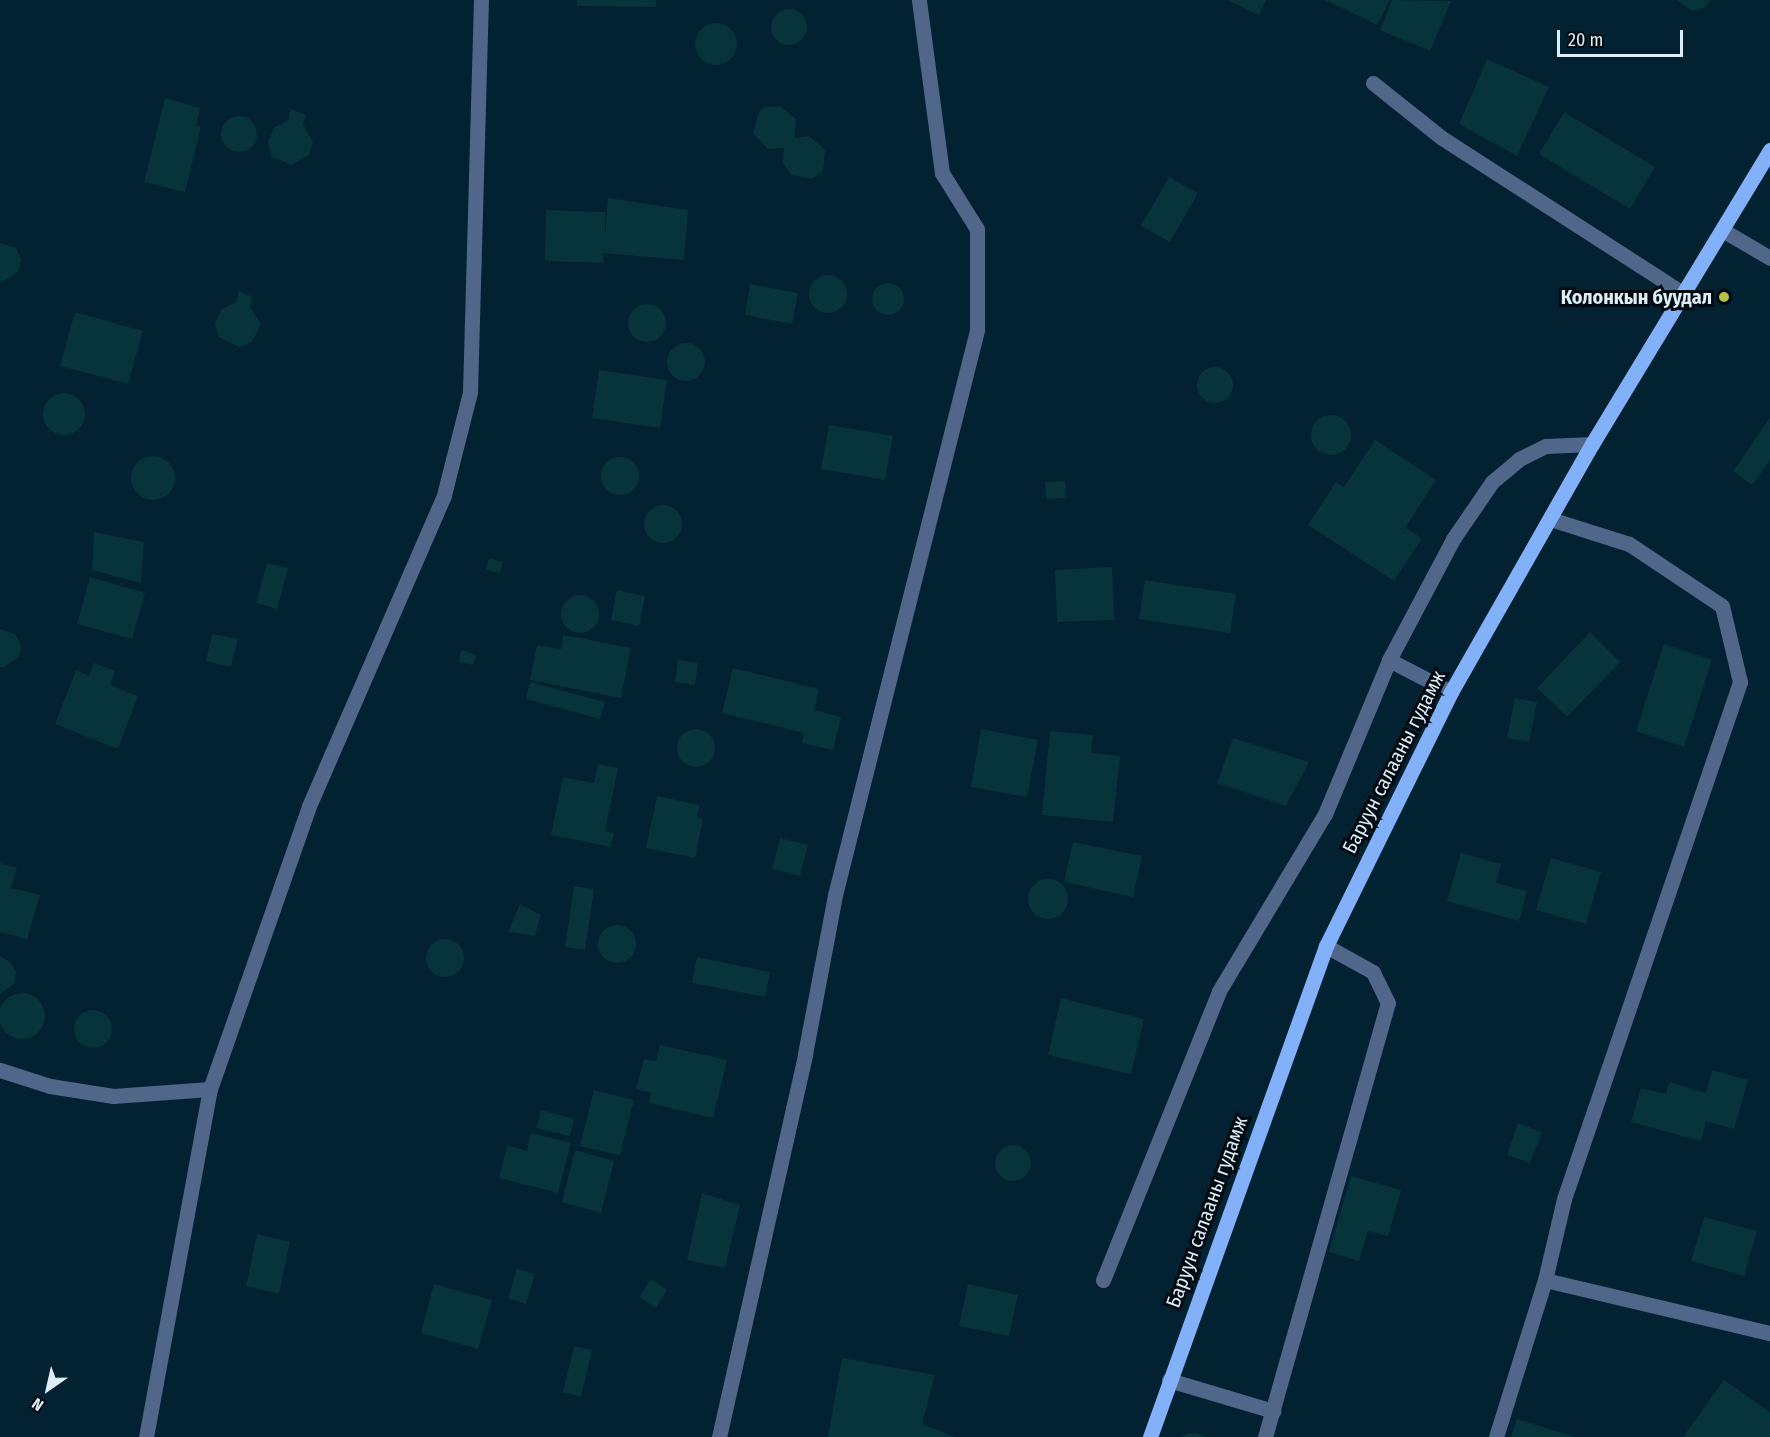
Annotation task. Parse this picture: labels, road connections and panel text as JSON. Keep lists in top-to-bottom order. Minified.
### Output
{"streets":{"main road":["Баруун салааны гудамж"]},"places":["Колонкын буудал"],"scale_bar":"20 m","north":"bottom left"}
